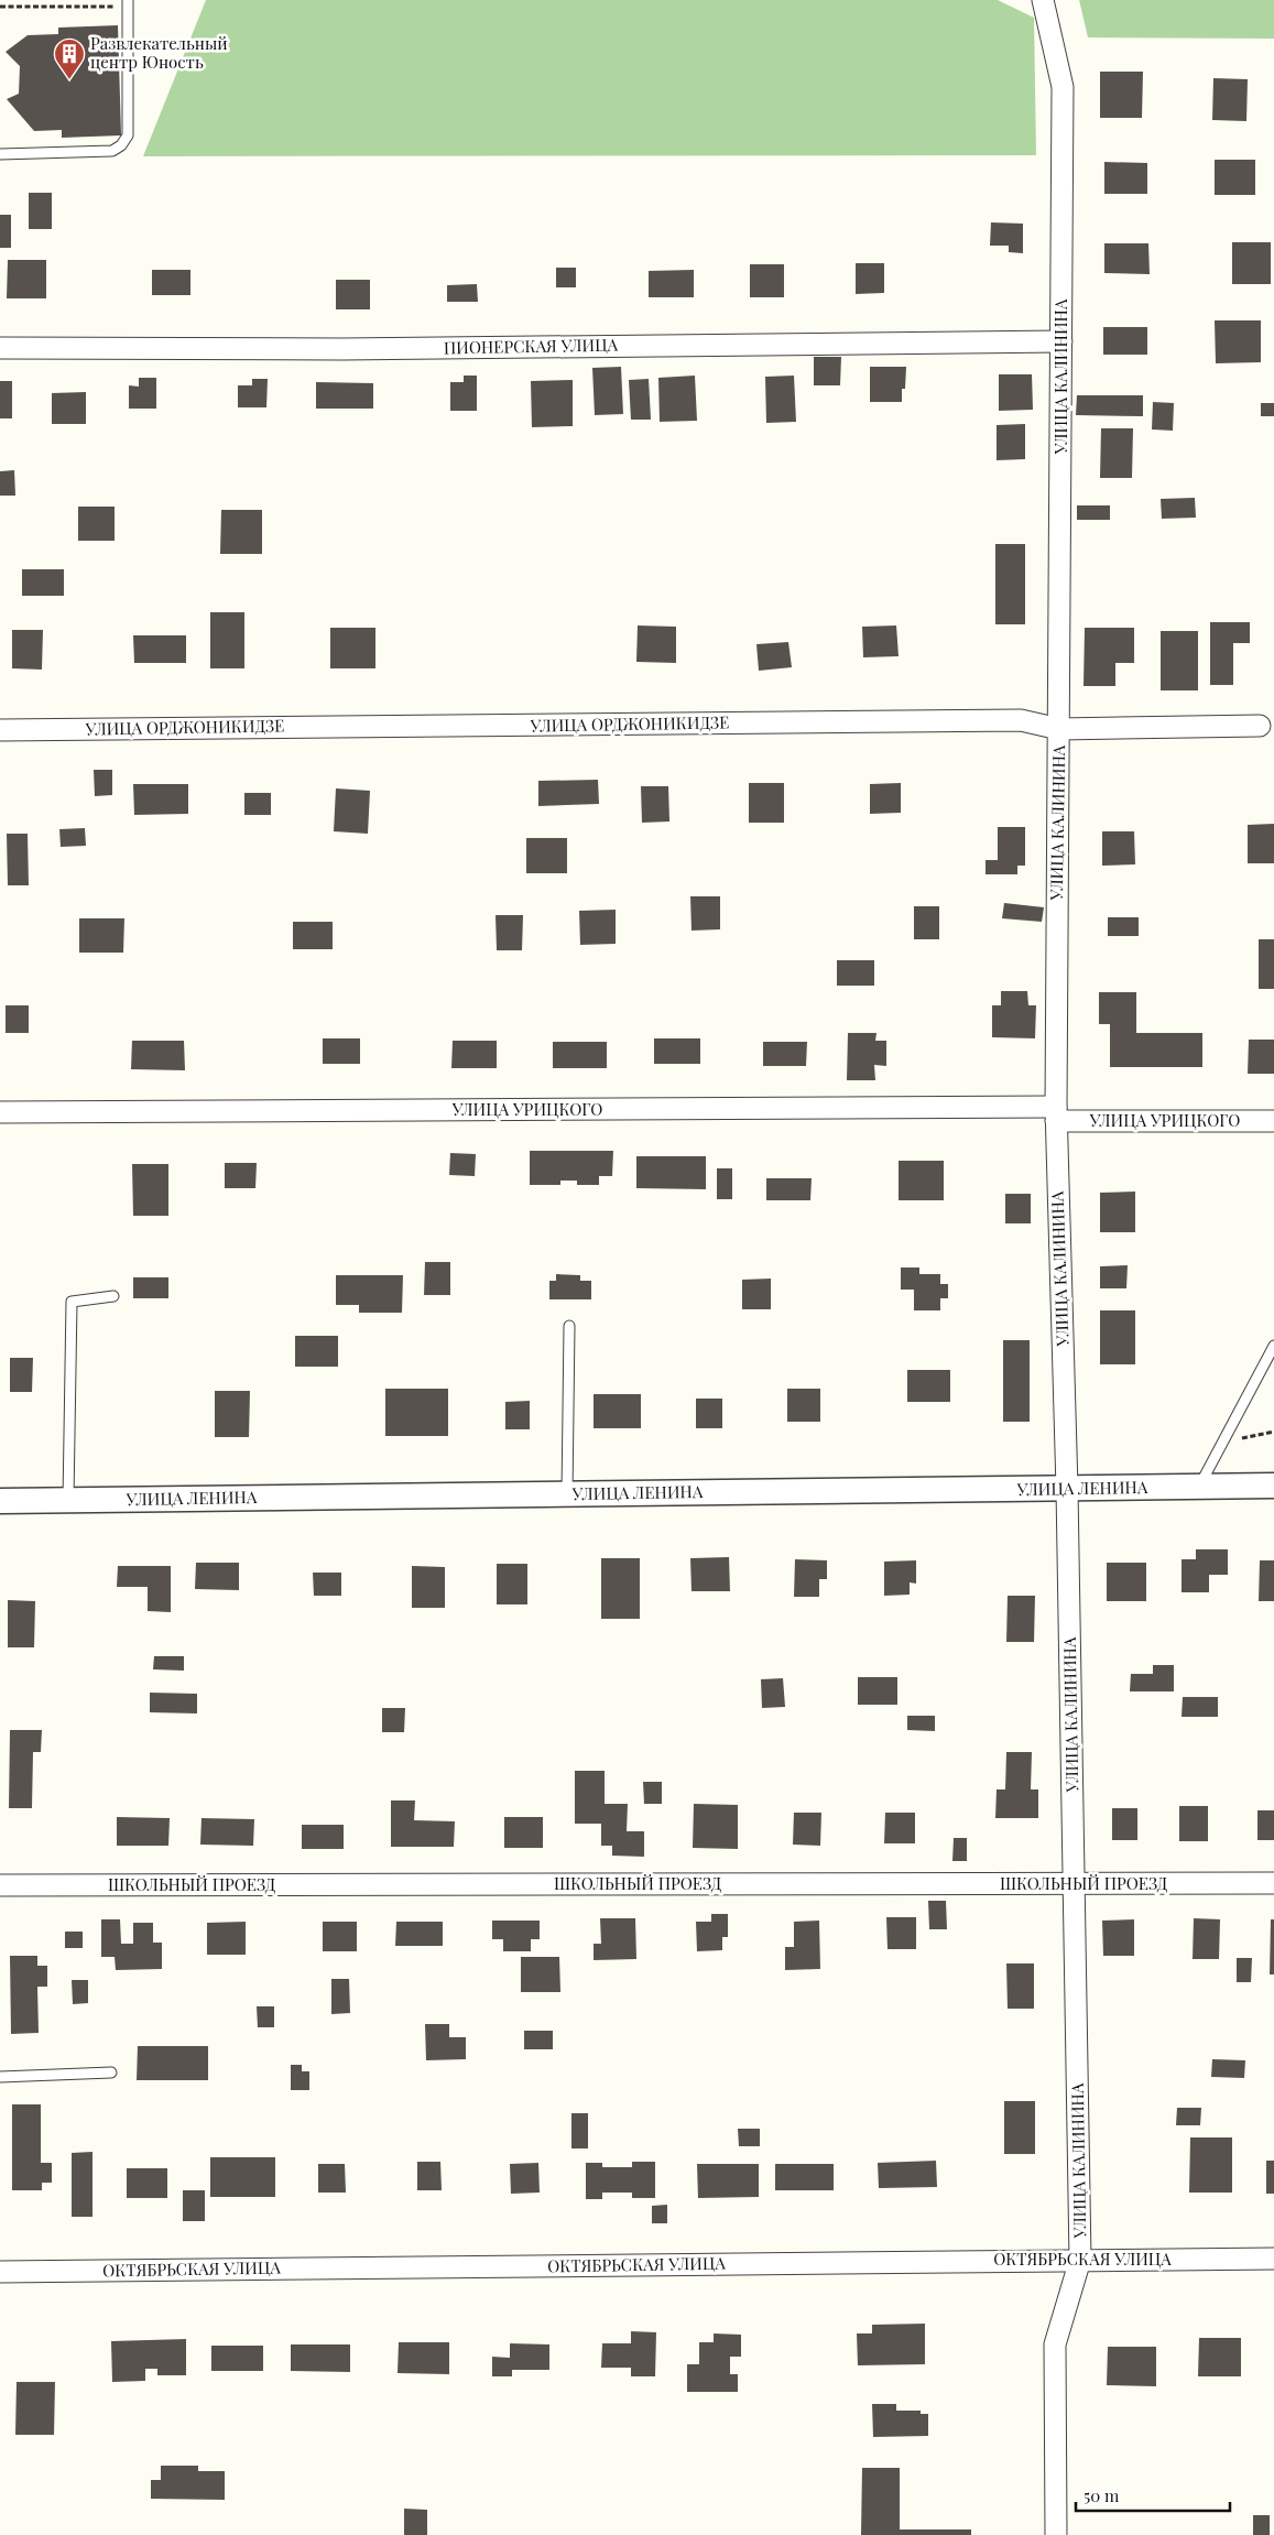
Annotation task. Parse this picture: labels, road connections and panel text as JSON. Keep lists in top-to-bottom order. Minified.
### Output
{"streets":{"street":["ПИОНЕРСКАЯ УЛИЦА","УЛИЦА КАЛИНИНА","УЛИЦА ОРДЖОНИКИДЗЕ","УЛИЦА УРИЦКОГО","УЛИЦА ЛЕНИНА","ШКОЛЬНЫЙ ПРОЕЗД","ОКТЯБРЬСКАЯ УЛИЦА"]},"crossings":[["ПИОНЕРСКАЯ УЛИЦА","УЛИЦА КАЛИНИНА"],["УЛИЦА КАЛИНИНА","УЛИЦА ОРДЖОНИКИДЗЕ"],["УЛИЦА КАЛИНИНА","УЛИЦА УРИЦКОГО"],["УЛИЦА КАЛИНИНА","УЛИЦА ЛЕНИНА"],["УЛИЦА КАЛИНИНА","ШКОЛЬНЫЙ ПРОЕЗД"],["УЛИЦА КАЛИНИНА","ОКТЯБРЬСКАЯ УЛИЦА"]],"places":{"building":["Развлекательный центр Юность"]},"scale_bar":"50 m"}
